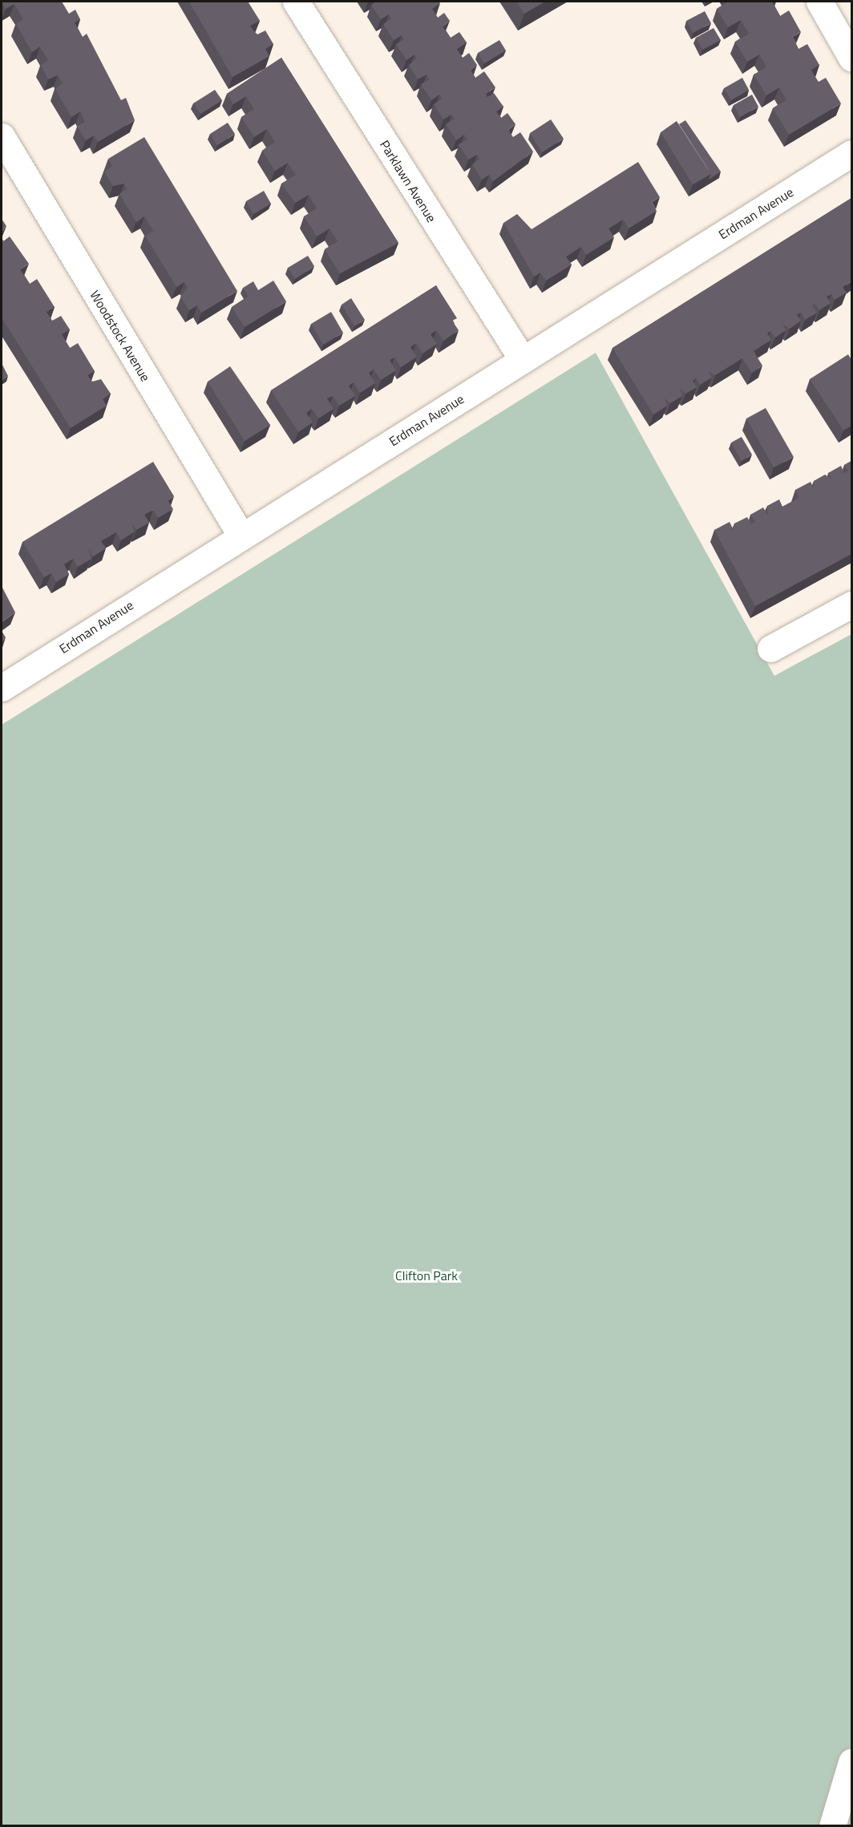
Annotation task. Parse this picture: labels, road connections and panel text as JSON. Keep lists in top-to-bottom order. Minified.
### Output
{"streets":{"street":["Parklawn Avenue","Erdman Avenue","Woodstock Avenue"]},"crossings":[["Parklawn Avenue","Erdman Avenue"],["Erdman Avenue","Woodstock Avenue"]],"parks":["Clifton Park"]}
